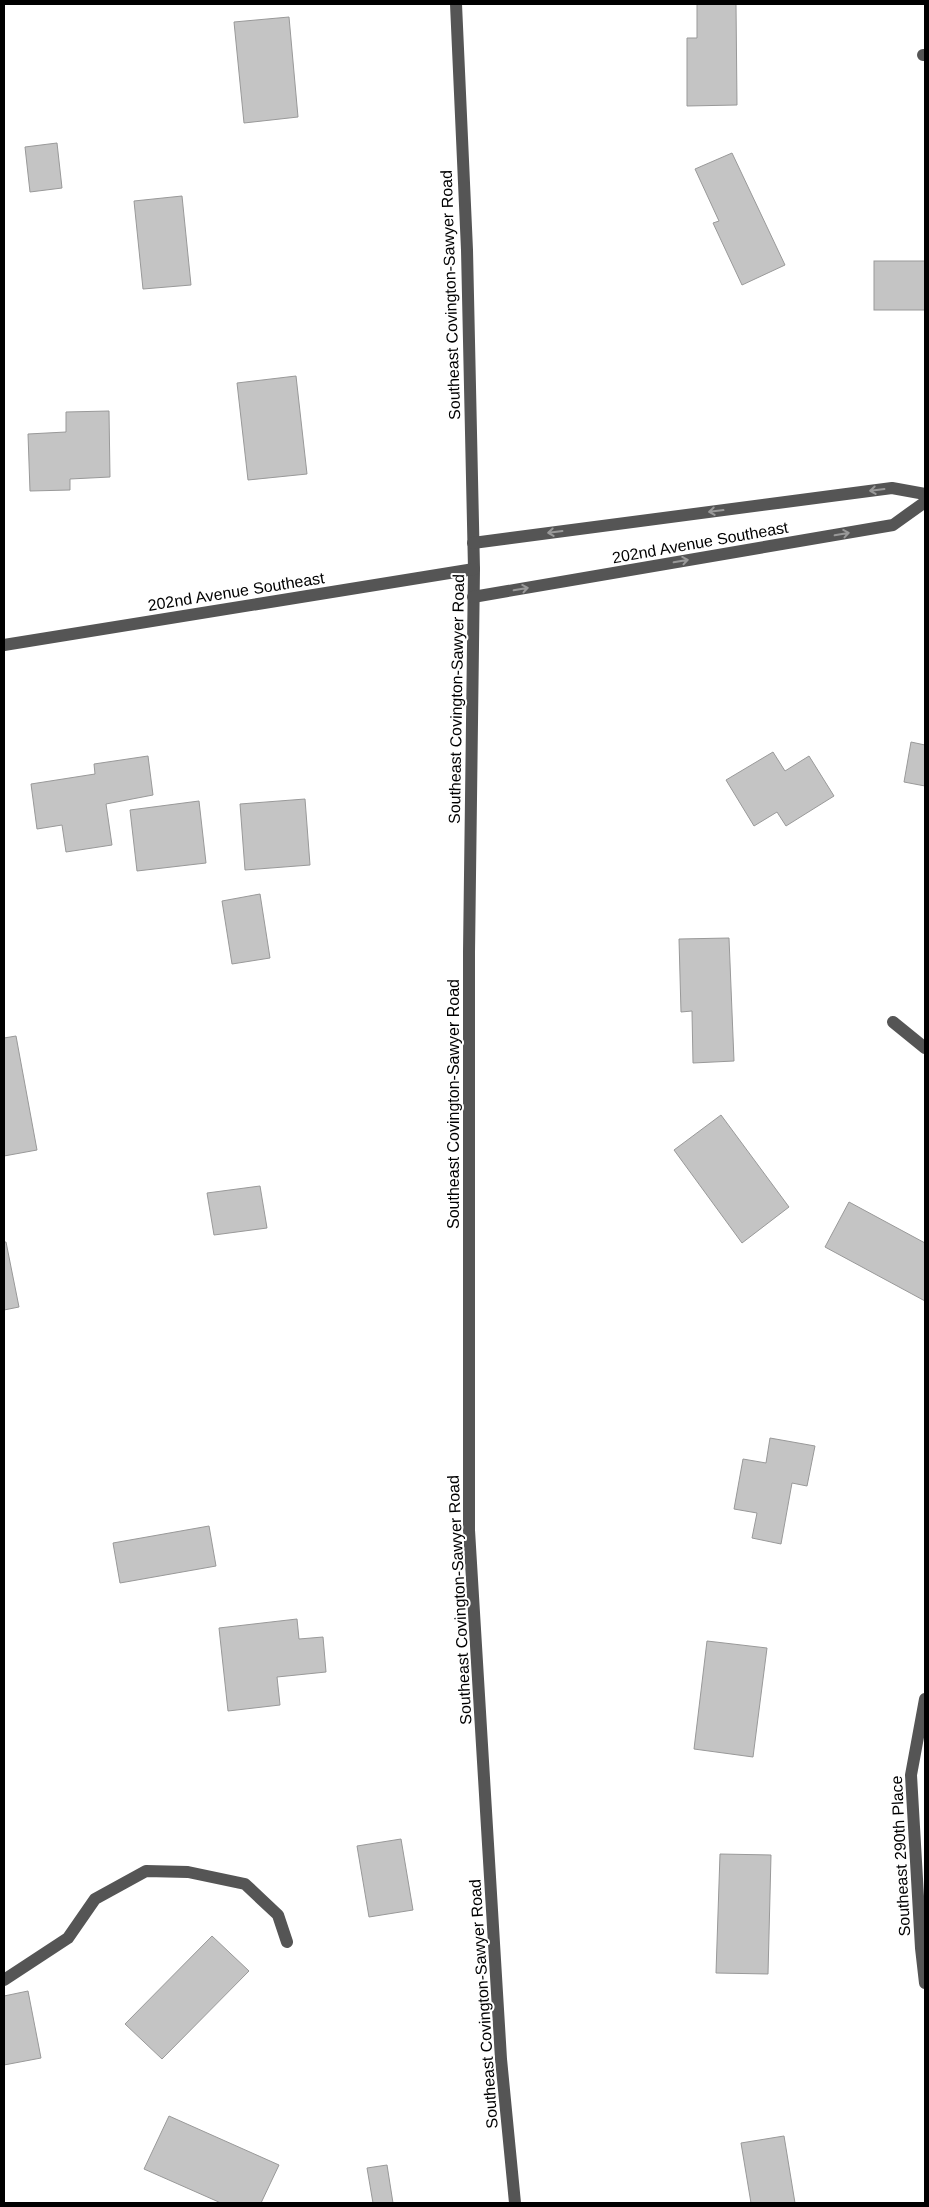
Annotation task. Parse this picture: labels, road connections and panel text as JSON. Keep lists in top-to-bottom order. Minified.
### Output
{"streets":{"street":["Southeast Covington-Sawyer Road","202nd Avenue Southeast","Southeast 290th Place"]},"crossings":[["Southeast Covington-Sawyer Road","202nd Avenue Southeast"]]}
